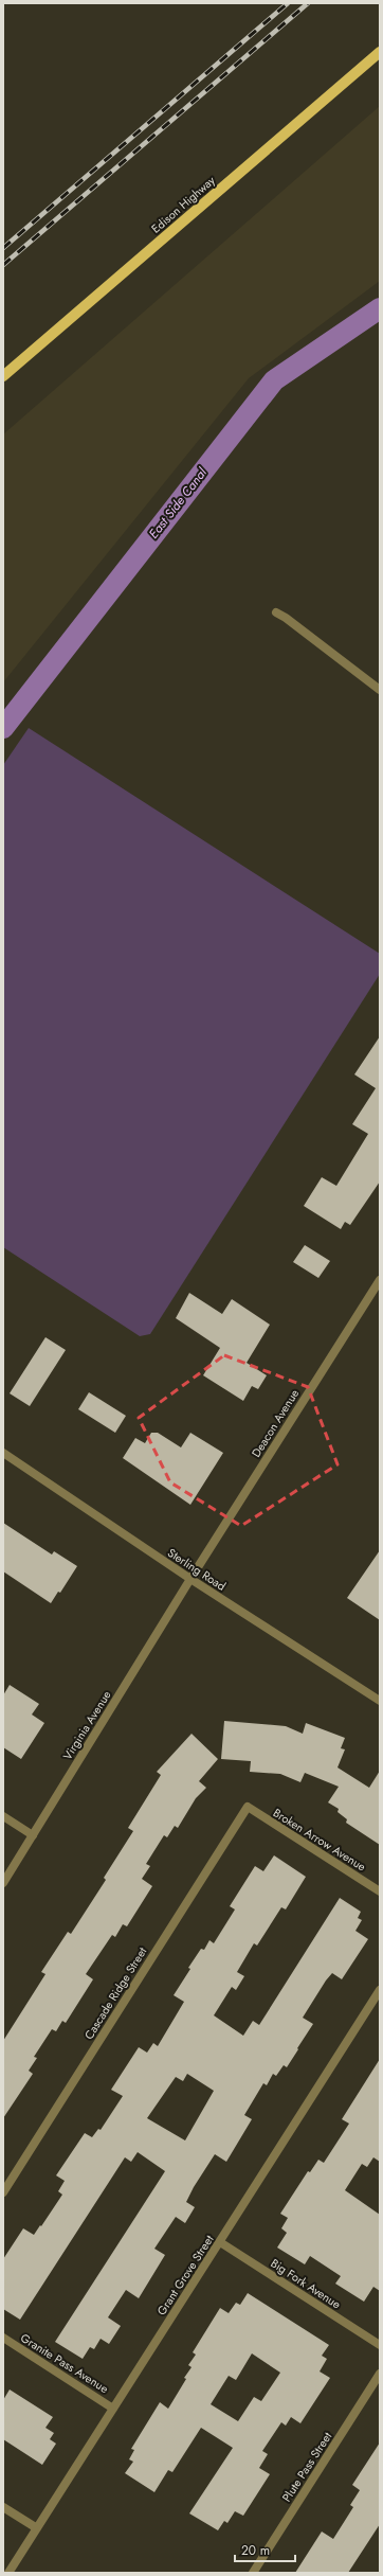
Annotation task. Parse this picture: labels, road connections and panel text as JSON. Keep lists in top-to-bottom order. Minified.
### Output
{"streets":{"main road":["Edison Highway"],"street":["Deacon Avenue","Sterling Road","Virginia Avenue","Broken Arrow Avenue","Cascade Ridge Street","Grant Grove Street","Big Fork Avenue","Granite Pass Avenue","Plute Pass Street"]},"crossings":[["Deacon Avenue","Sterling Road"],["Deacon Avenue","Virginia Avenue"],["Sterling Road","Virginia Avenue"],["Broken Arrow Avenue","Cascade Ridge Street"],["Grant Grove Street","Big Fork Avenue"],["Grant Grove Street","Granite Pass Avenue"]],"water":["East Side Canal"],"scale_bar":"20 m"}
